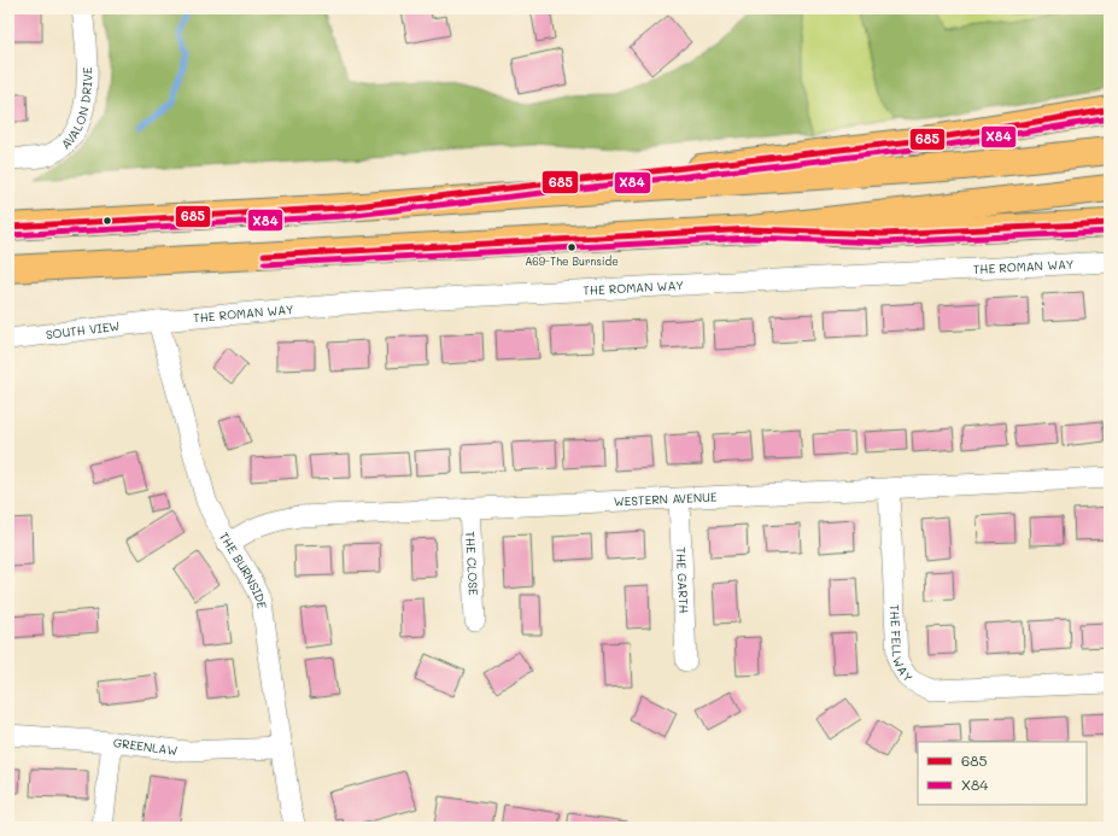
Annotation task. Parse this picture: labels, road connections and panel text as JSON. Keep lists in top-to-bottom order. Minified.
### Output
{"streets":{"street":["AVALON DRIVE","THE ROMAN WAY","SOUTH VIEW","WESTERN AVENUE","THE CLOSE","THE BURNSIDE","THE GARTH","THE FELLWAY","GREENLAW"]},"crossings":[["THE ROMAN WAY","SOUTH VIEW"],["THE ROMAN WAY","THE BURNSIDE"],["SOUTH VIEW","THE BURNSIDE"],["WESTERN AVENUE","THE CLOSE"],["WESTERN AVENUE","THE BURNSIDE"],["WESTERN AVENUE","THE GARTH"],["WESTERN AVENUE","THE FELLWAY"],["THE BURNSIDE","GREENLAW"]],"places":["A69-The Burnside"],"lines":["transit line 685","transit line X84"],"legend":["685","X84"]}
